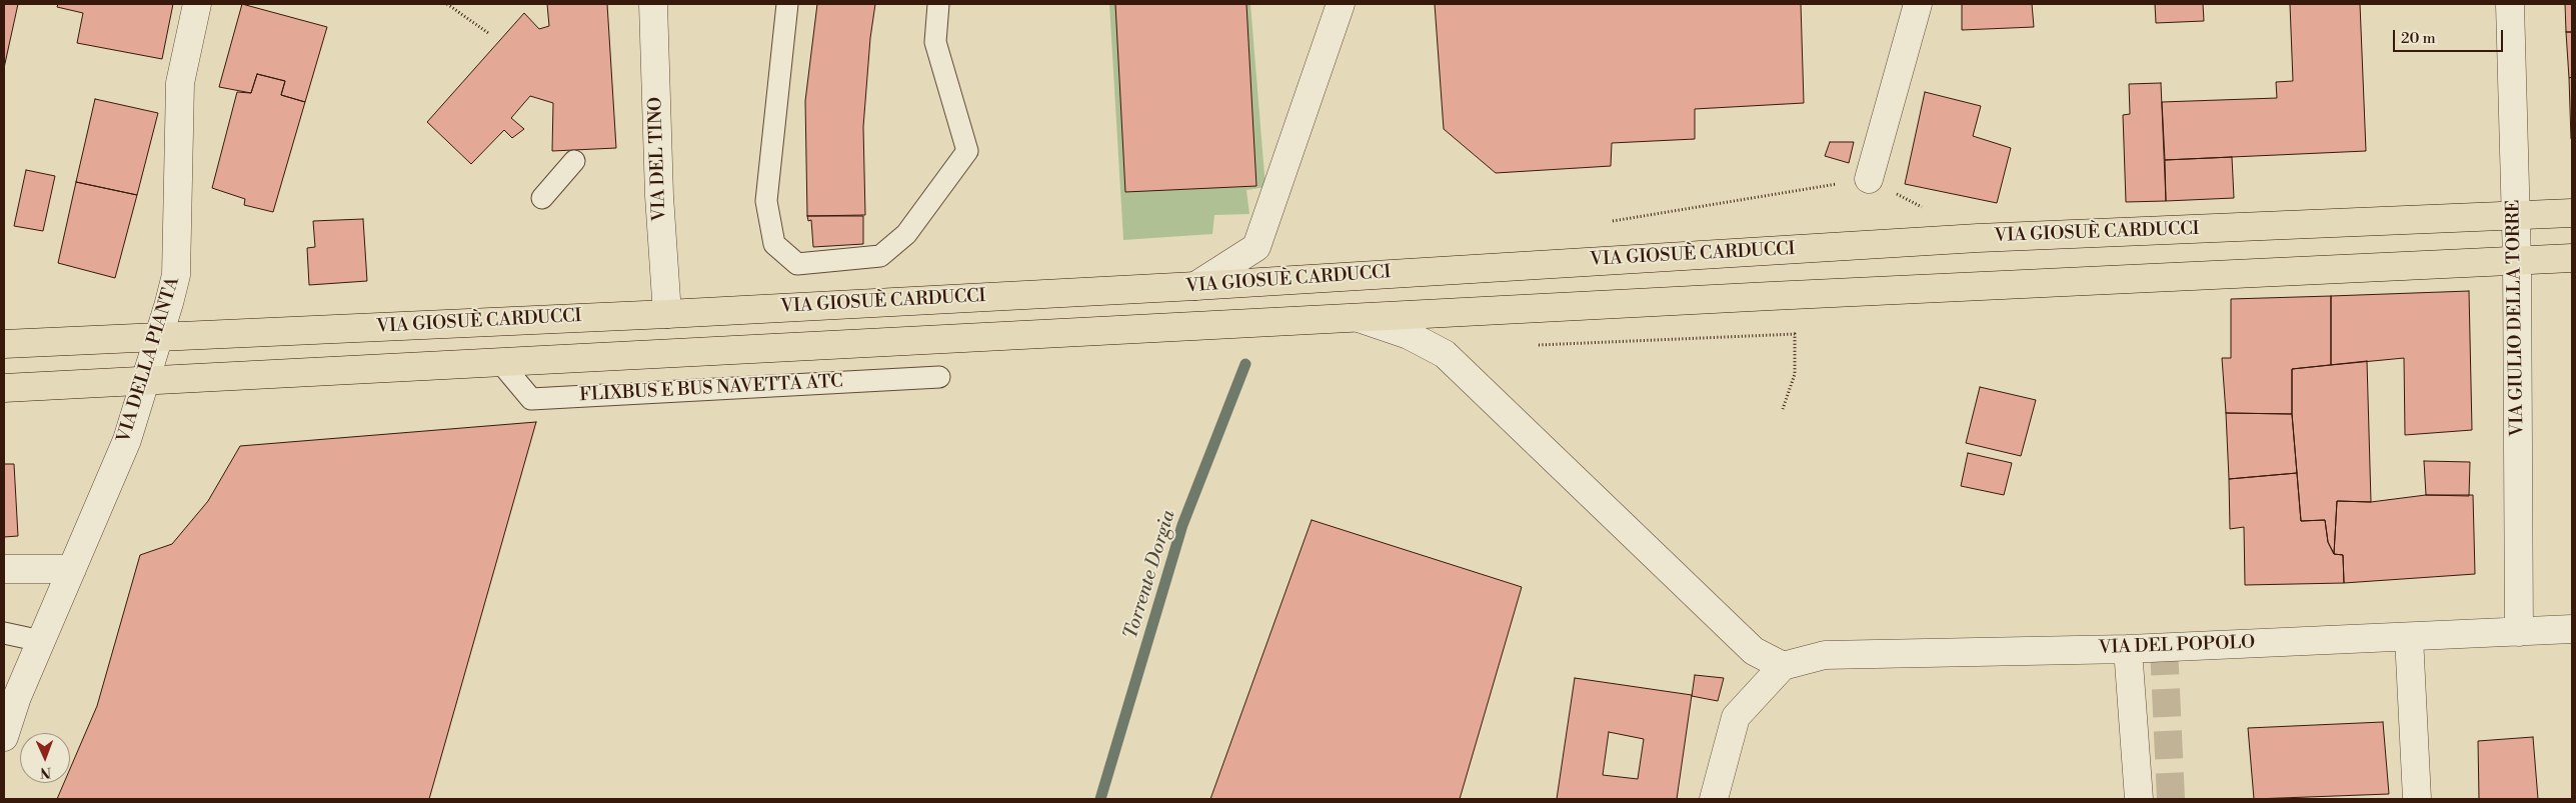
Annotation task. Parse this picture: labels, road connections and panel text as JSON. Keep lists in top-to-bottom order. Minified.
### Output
{"streets":{"main road":["VIA GIOSUÈ CARDUCCI"],"street":["VIA DEL TINO","VIA GIULIO DELLA TORRE","VIA DELLA PIANTA","VIA DEL POPOLO"],"lane":["FLIXBUS E BUS NAVETTA ATC"]},"crossings":[["VIA DEL TINO","VIA GIOSUÈ CARDUCCI"],["VIA GIOSUÈ CARDUCCI","VIA GIULIO DELLA TORRE"],["VIA GIOSUÈ CARDUCCI","VIA DELLA PIANTA"],["VIA GIULIO DELLA TORRE","VIA DEL POPOLO"]],"water":["Torrente Dorgia"],"scale_bar":"20 m","north":"bottom"}
